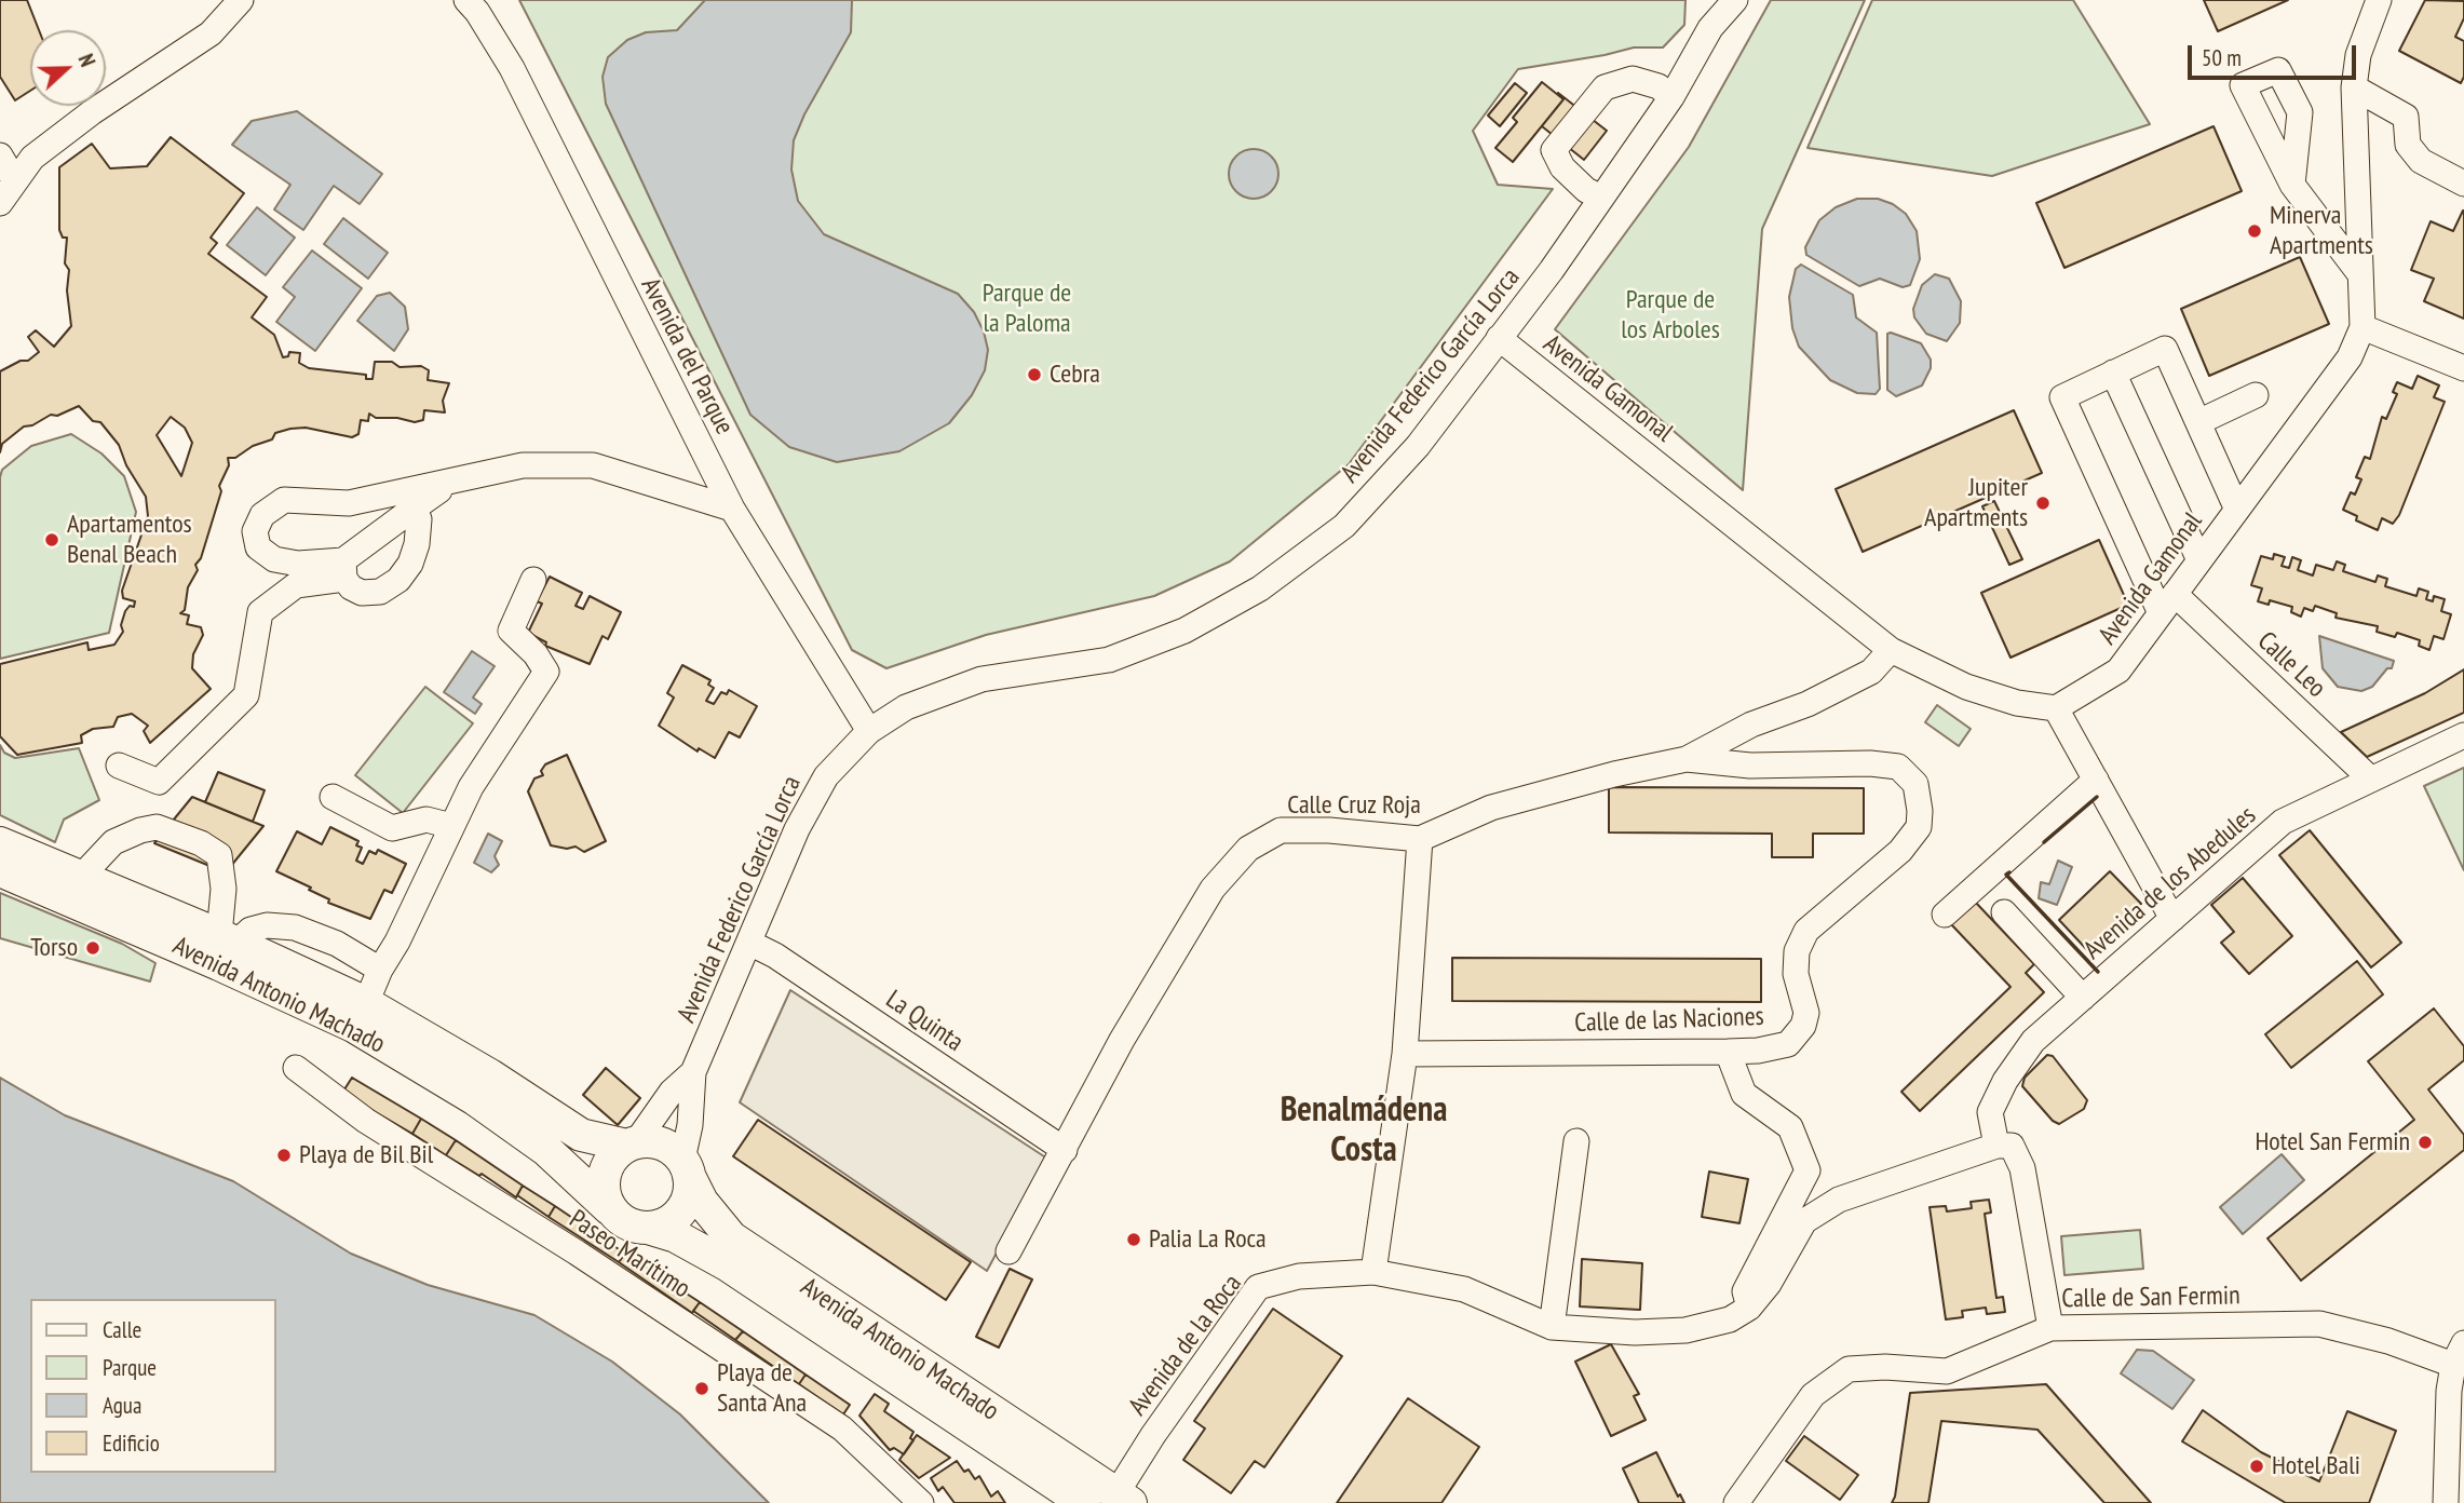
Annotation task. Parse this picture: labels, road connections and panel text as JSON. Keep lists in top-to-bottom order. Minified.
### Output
{"streets":{"main road":["Avenida Antonio Machado"],"street":["Avenida del Parque","Avenida Federico García Lorca","Avenida Gamonal","Calle Leo","Calle Cruz Roja","Avenida de los Abedules","Calle de las Naciones","La Quinta","Paseo Marítimo","Calle de San Fermin","Avenida de la Roca"]},"crossings":[["Avenida del Parque","Avenida Federico García Lorca"],["Avenida Federico García Lorca","Avenida Gamonal"],["Avenida Federico García Lorca","La Quinta"],["Avenida Gamonal","Calle Leo"],["Avenida Gamonal","Calle Cruz Roja"],["Calle Leo","Avenida de los Abedules"],["Calle Cruz Roja","Calle de las Naciones"],["Calle Cruz Roja","La Quinta"],["Avenida Antonio Machado","Avenida de la Roca"]],"districts":["Benalmádena Costa"],"parks":["Parque de la Paloma","Parque de los Arboles"],"places":["Minerva Apartments","Cebra","Jupiter Apartments","Apartamentos Benal Beach","Torso","Hotel San Fermin","Playa de Bil Bil","Palia La Roca","Playa de Santa Ana","Hotel Bali"],"legend":["Calle","Parque","Agua","Edificio"],"scale_bar":"50 m","north":"right"}
